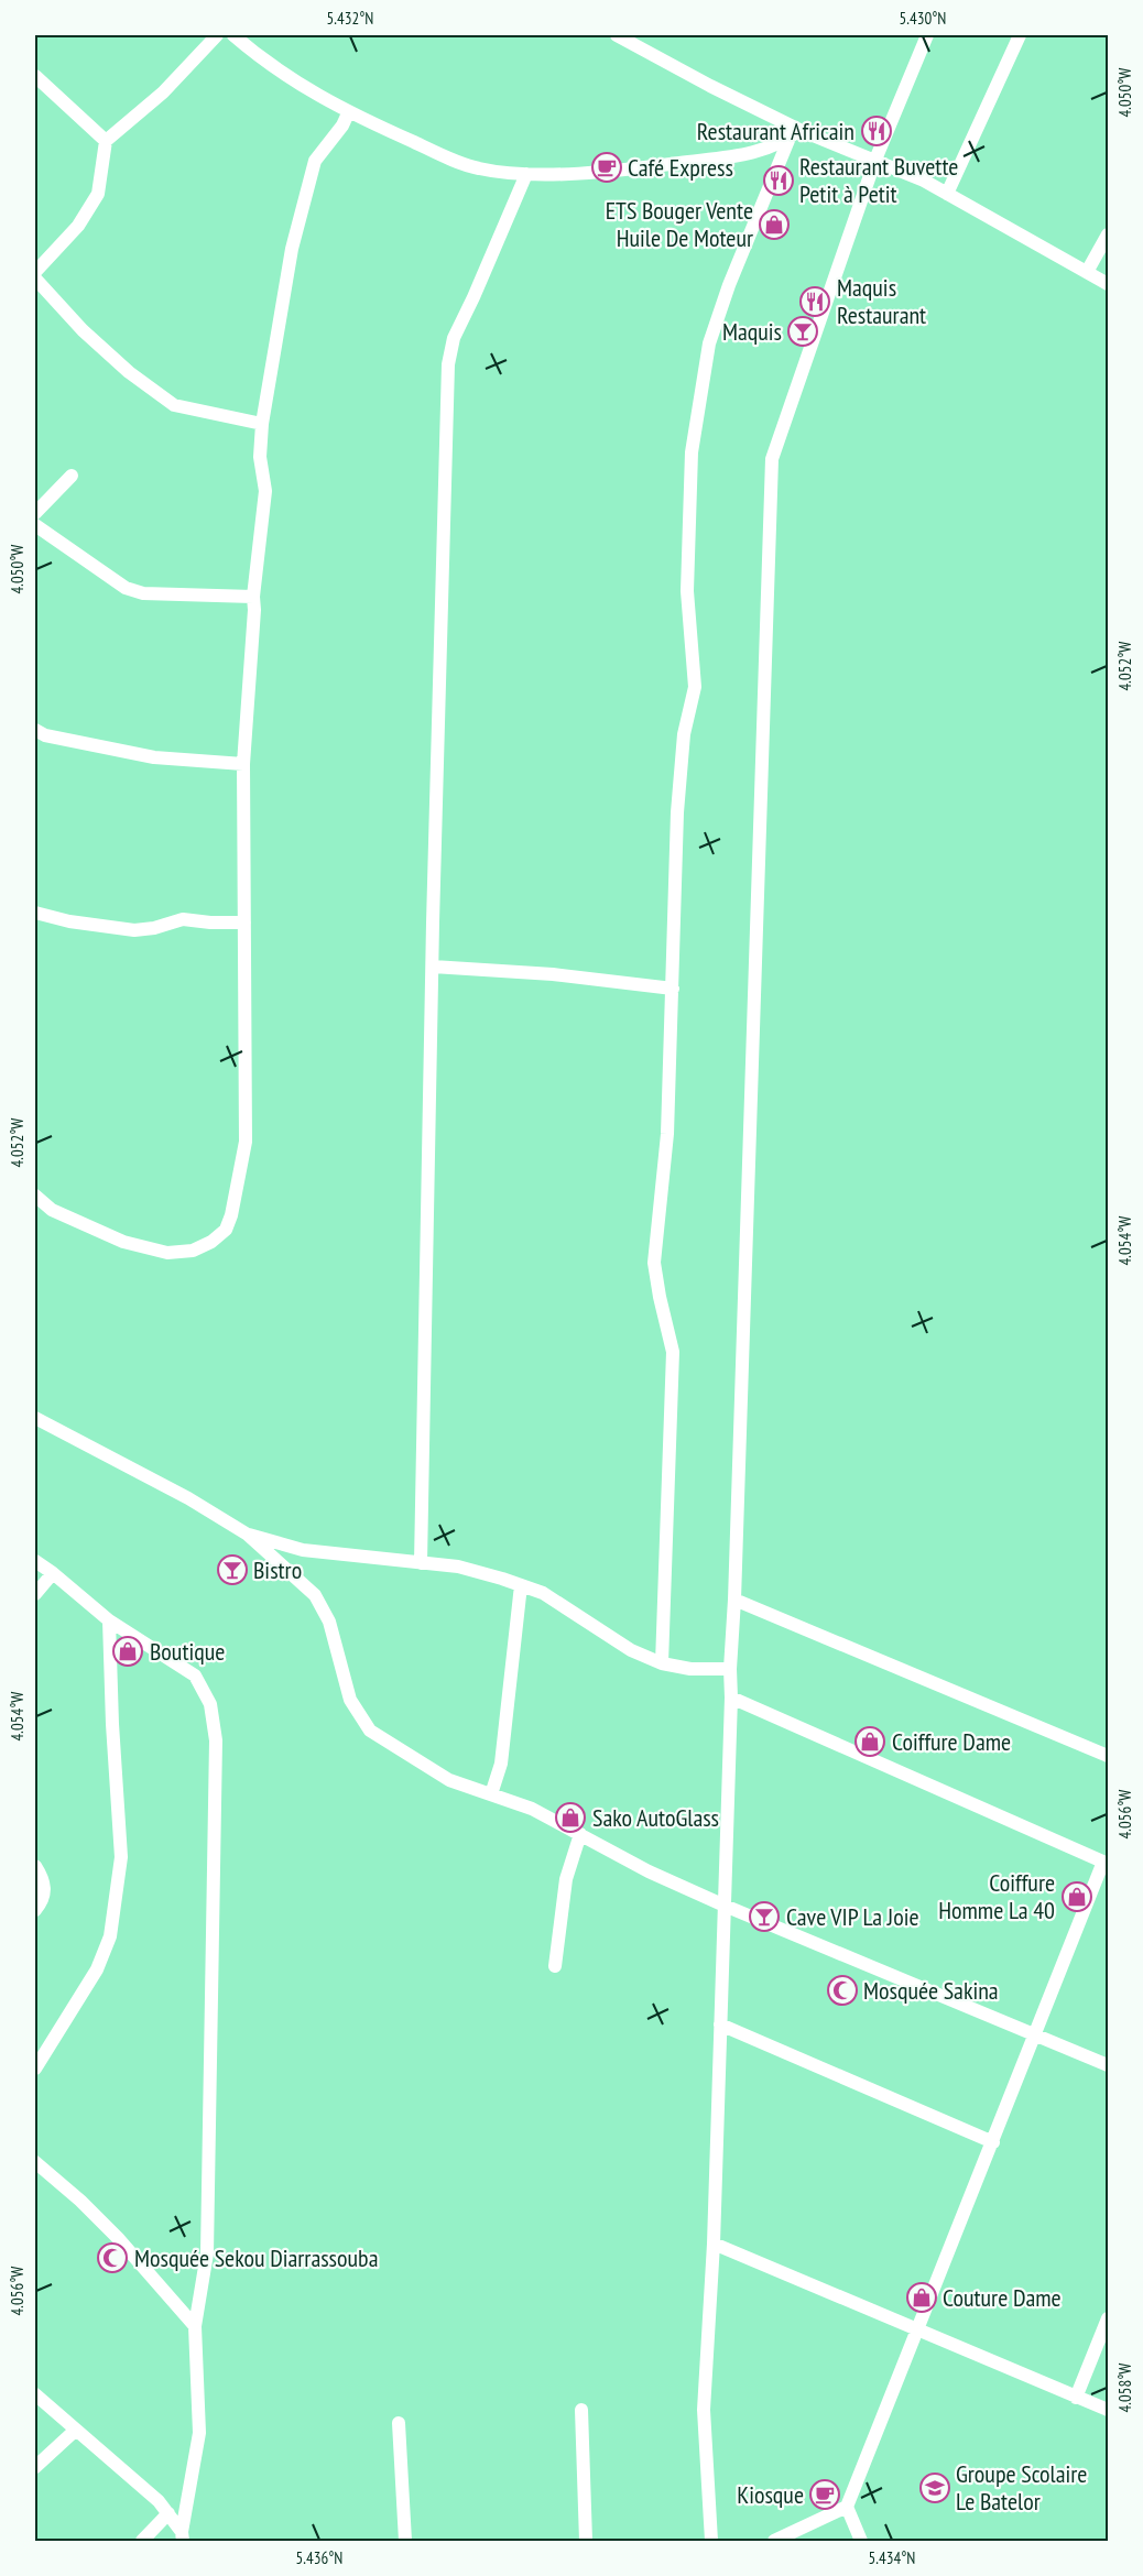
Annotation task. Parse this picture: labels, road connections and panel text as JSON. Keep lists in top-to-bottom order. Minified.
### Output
{"places":{"restaurant":["Restaurant Africain","Restaurant Buvette Petit à Petit","Maquis Restaurant"],"cafe":["Café Express","Kiosque"],"shop":["ETS Bouger Vente Huile De Moteur","Boutique","Coiffure Dame","Sako AutoGlass","Coiffure Homme La 40","Couture Dame"],"bar":["Maquis","Bistro","Cave VIP La Joie"],"mosque":["Mosquée Sakina","Mosquée Sekou Diarrassouba"],"school or university":["Groupe Scolaire Le Batelor"]},"coordinates":["5.432°N","5.430°N","4.050°W","4.052°W","4.054°W","4.056°W","4.058°W","5.436°N","5.434°N"]}
